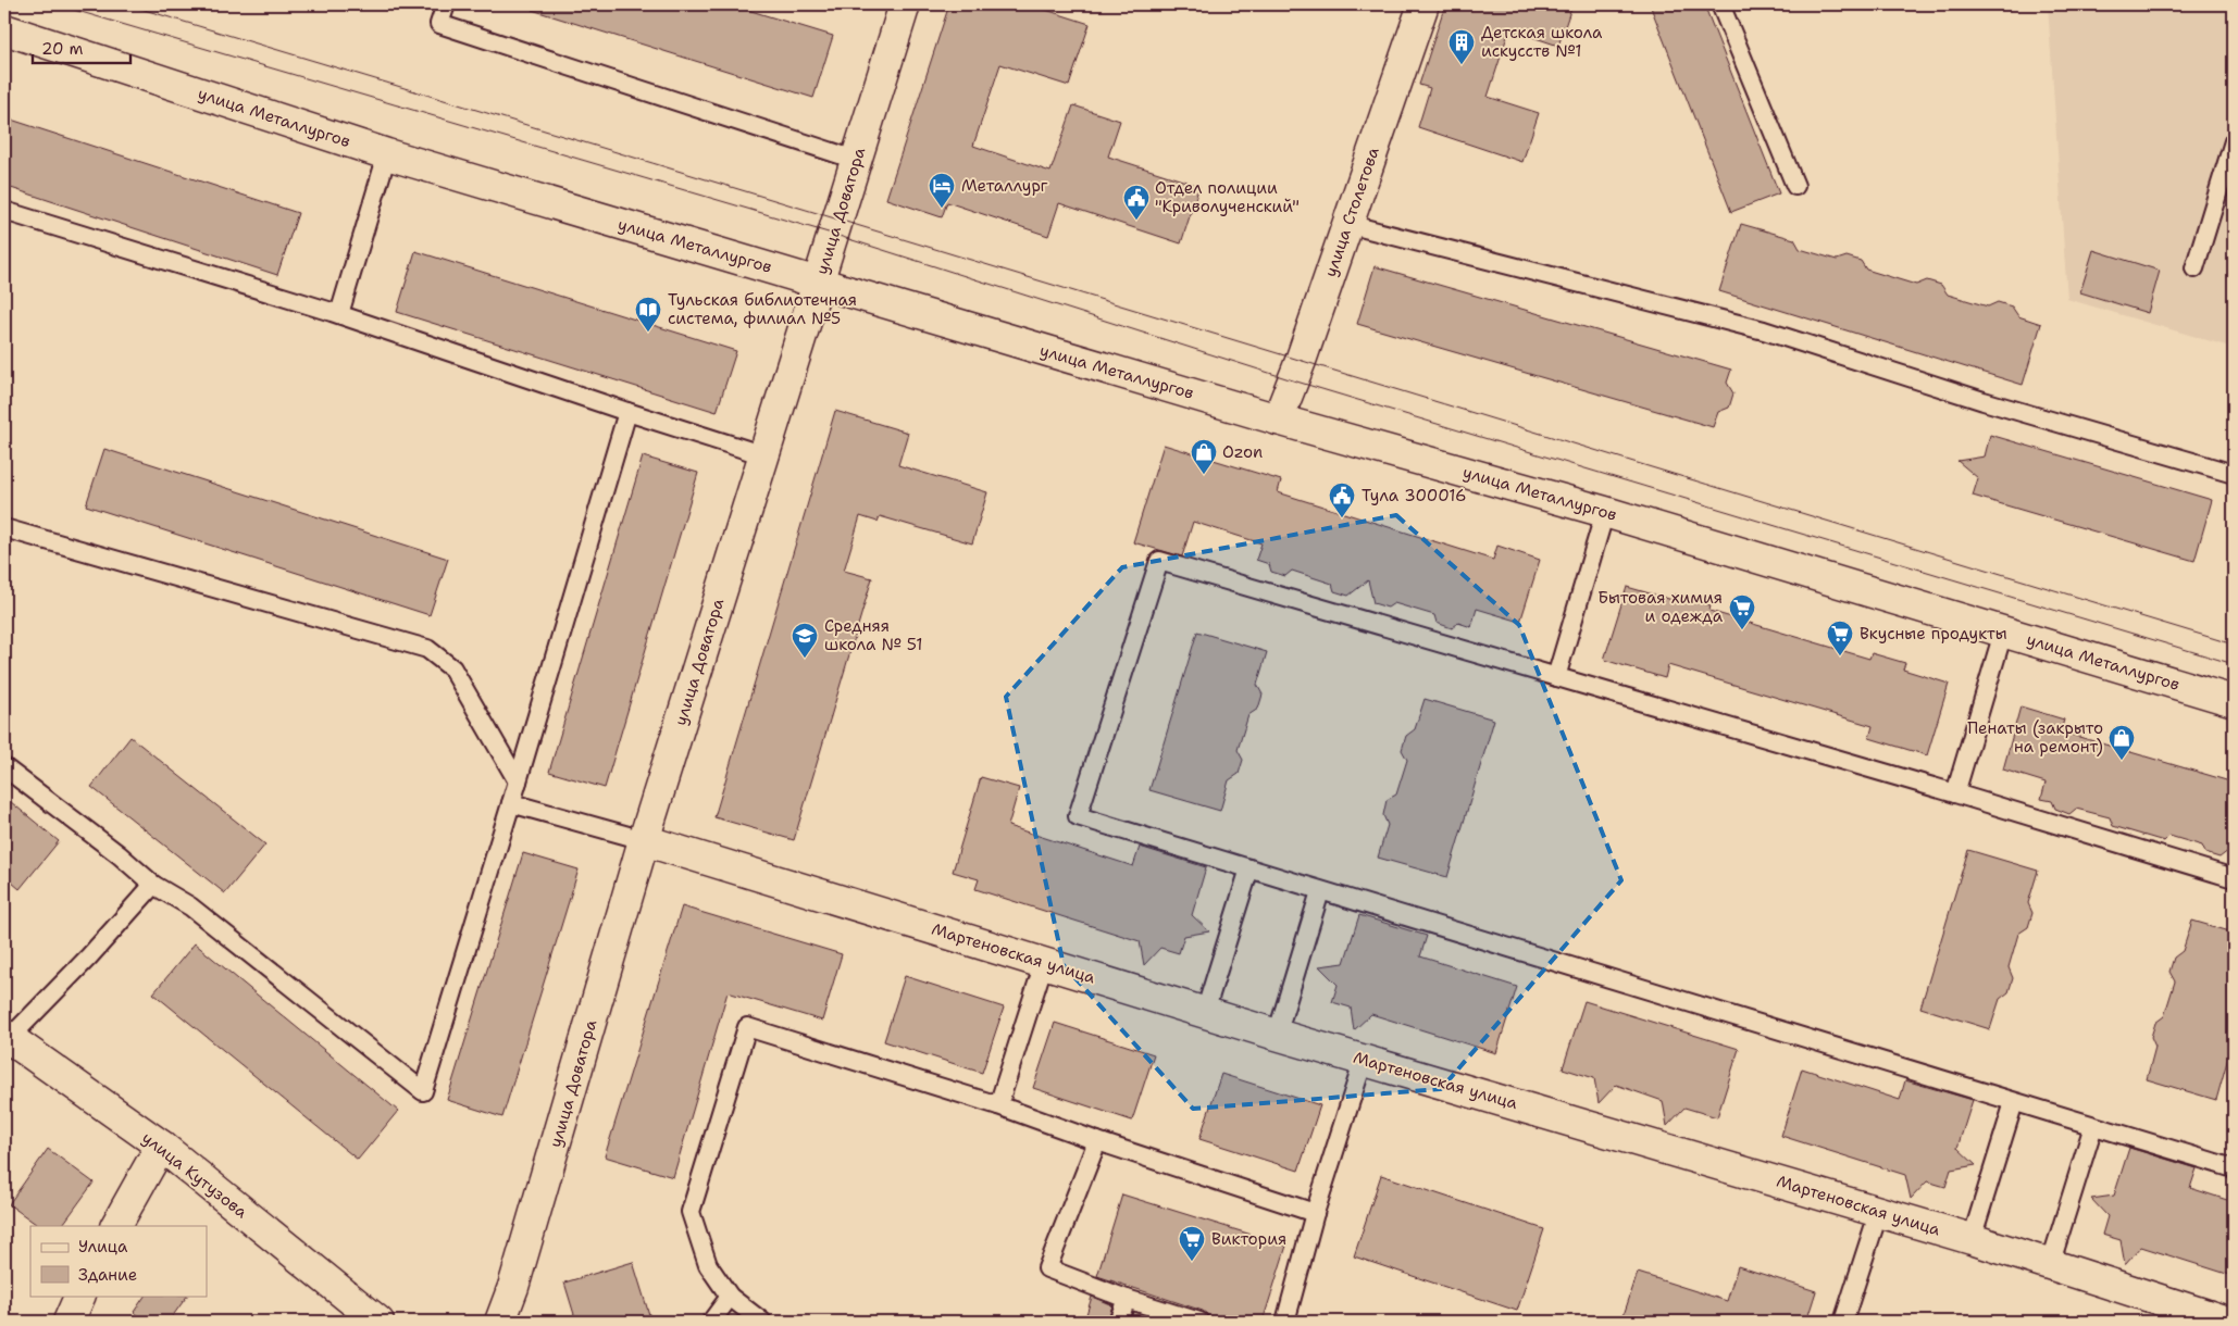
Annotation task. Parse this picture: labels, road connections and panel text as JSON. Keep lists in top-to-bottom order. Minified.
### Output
{"streets":{"main road":["улица Металлургов","улица Доватора","улица Столетова","Мартеновская улица","улица Кутузова"]},"crossings":[["улица Металлургов","улица Доватора"],["улица Металлургов","улица Столетова"],["улица Доватора","Мартеновская улица"]],"places":{"building":["Детская школа искусств №1"],"hotel":["Металлург"],"public building":["Отдел полиции \"Криволученский\"","Тула 300016"],"library":["Тульская библиотечная система, филиал №5"],"shop":["Ozon","Пенаты (закрыто на ремонт)"],"supermarket":["Бытовая химия и одежда","Вкусные продукты","Виктория"],"school or university":["Средняя школа № 51"]},"legend":["Улица","Здание"],"scale_bar":"20 m"}
